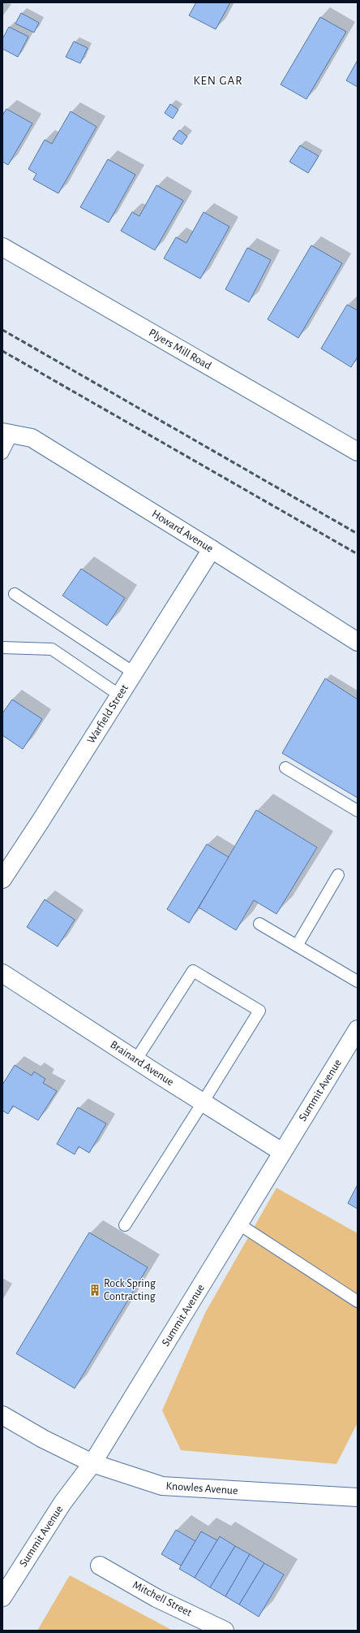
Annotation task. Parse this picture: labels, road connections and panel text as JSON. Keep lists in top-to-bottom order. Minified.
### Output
{"streets":{"street":["Plyers Mill Road","Howard Avenue","Warfield Street","Brainard Avenue","Summit Avenue","Knowles Avenue","Mitchell Street"]},"crossings":[["Howard Avenue","Warfield Street"],["Brainard Avenue","Summit Avenue"],["Summit Avenue","Knowles Avenue"]],"districts":["KEN GAR"],"places":{"building":["Rock Spring Contracting"]}}
